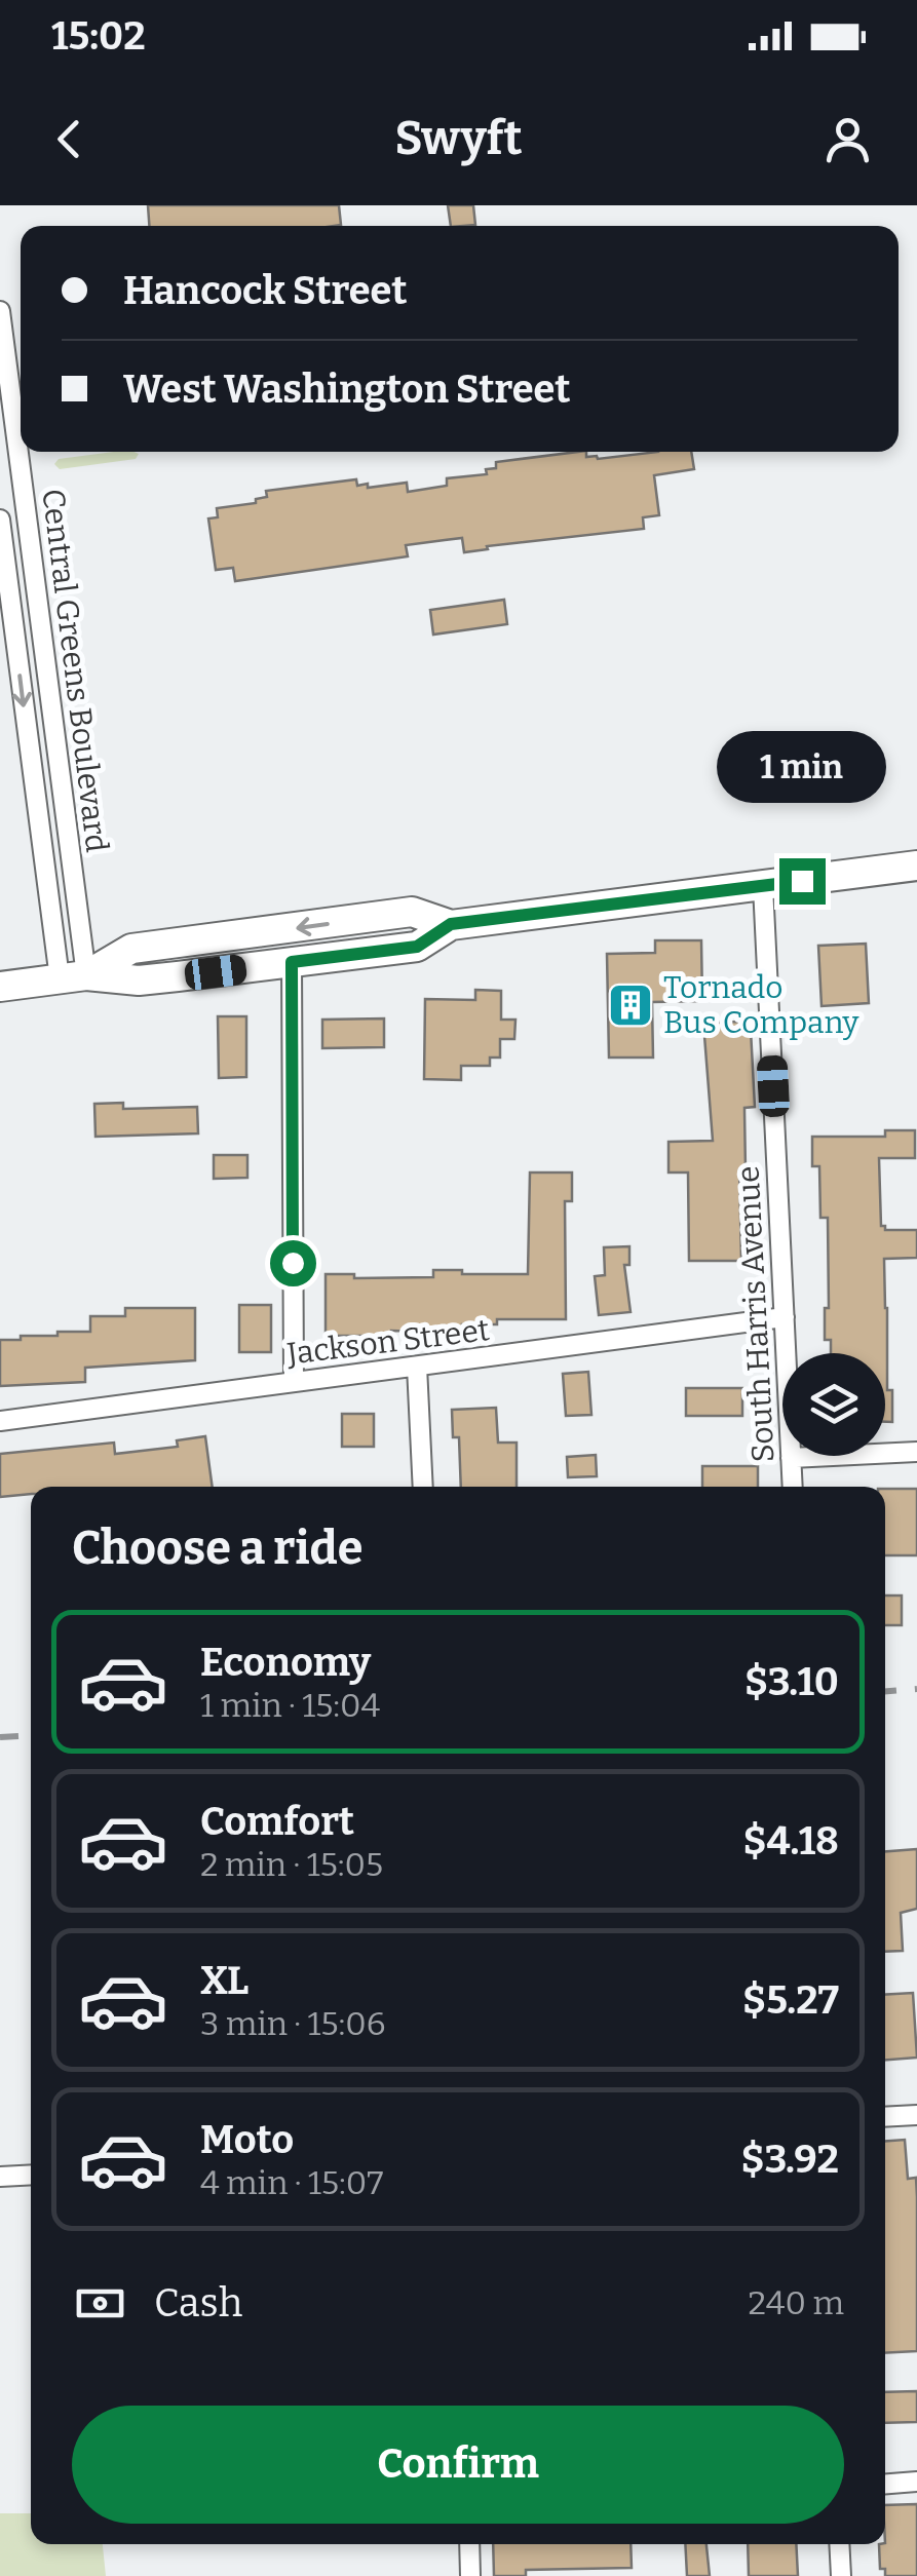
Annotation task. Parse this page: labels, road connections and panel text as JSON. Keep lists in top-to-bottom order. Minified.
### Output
{"streets":{"street":["Central Greens Boulevard","South Harris Avenue","Jackson Street"]},"crossings":[["South Harris Avenue","Jackson Street"]],"places":{"building":["Tornado Bus Company"]},"page":{"status":"15:02","header":"Swyft","banner":["Hancock Street","West Washington Street"],"bubble":"1 min","heading":"Choose a ride","list":[{"name":"Economy","note":"1 min · 15:04","value":"$3.10"},{"name":"Comfort","note":"2 min · 15:05","value":"$4.18"},{"name":"XL","note":"3 min · 15:06","value":"$5.27"},{"name":"Moto","note":"4 min · 15:07","value":"$3.92"}],"pay":["Cash","240 m"],"buttons":"Confirm"}}
